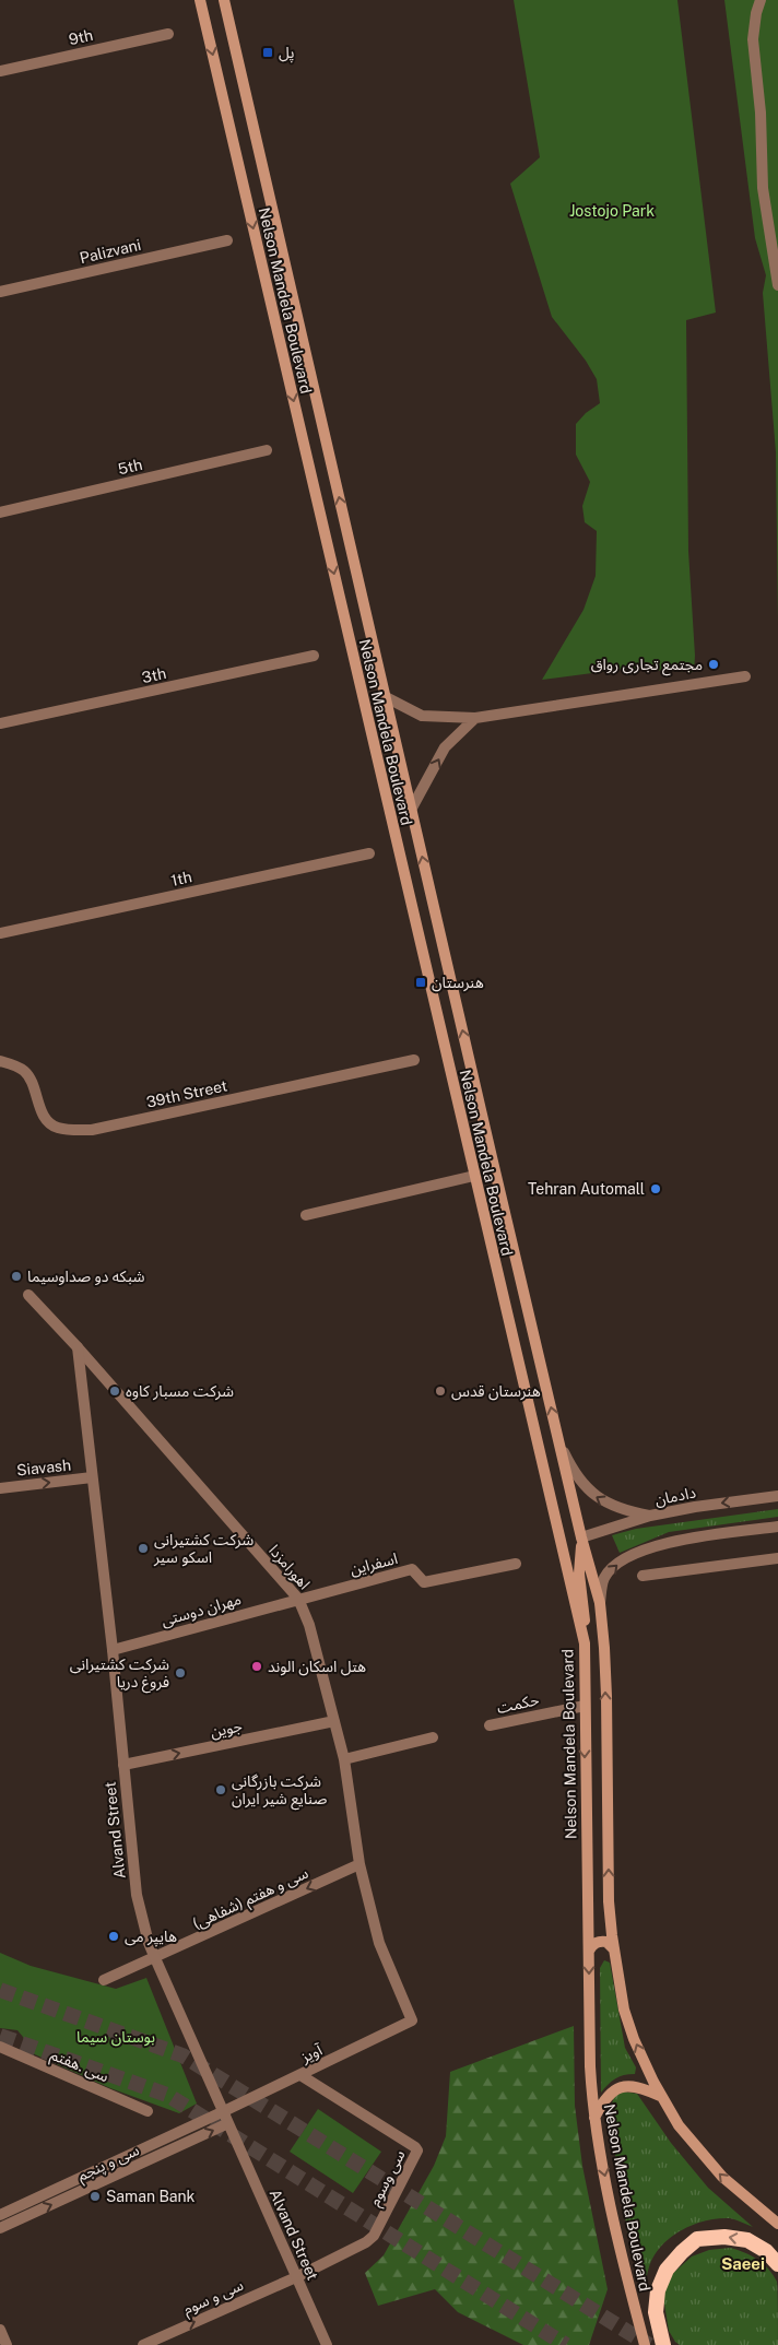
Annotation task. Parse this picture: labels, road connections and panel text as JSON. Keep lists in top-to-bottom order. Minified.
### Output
{"streets":{"main road":["Nelson Mandela Boulevard"],"street":["9th","Palizvani","5th","3th","1th","39th Street","Siavash","دادمان","اسفراین","اهورامزدا","مهران دوستی","حکمت","جوین","Alvand Street","سی و هفتم (شفاهی)","آویز","سی .هفتم","سی و پنجم","سی وسوم","سی و سوم"]},"crossings":[["Nelson Mandela Boulevard","دادمان"],["Nelson Mandela Boulevard","حکمت"],["Siavash","Alvand Street"],["اسفراین","اهورامزدا"],["اسفراین","مهران دوستی"],["اهورامزدا","مهران دوستی"],["اهورامزدا","جوین"],["اهورامزدا","Alvand Street"],["اهورامزدا","سی و هفتم (شفاهی)"],["اهورامزدا","آویز"],["مهران دوستی","Alvand Street"],["جوین","Alvand Street"],["Alvand Street","سی و هفتم (شفاهی)"],["Alvand Street","آویز"],["Alvand Street","سی و پنجم"],["Alvand Street","سی وسوم"],["Alvand Street","سی و سوم"],["آویز","سی و پنجم"],["آویز","سی وسوم"],["سی وسوم","سی و سوم"]],"one_way":["Siavash","جوین","سی و هفتم (شفاهی)","سی و سوم"],"districts":["Saeei"],"parks":["Jostojo Park","بوستان سیما"],"places":{"transit":["پل","هنرستان"],"other":["مجتمع تجاری رواق","Tehran Automall","شبکه دو صداوسیما","شرکت مسبار کاوه","هنرستان قدس","شرکت کشتیرانی اسکو سیر","هتل اسکان الوند","شرکت کشتیرانی فروغ دریا","شرکت بازرگانی صنایع شیر ایران","هایپر می","Saman Bank"]}}
